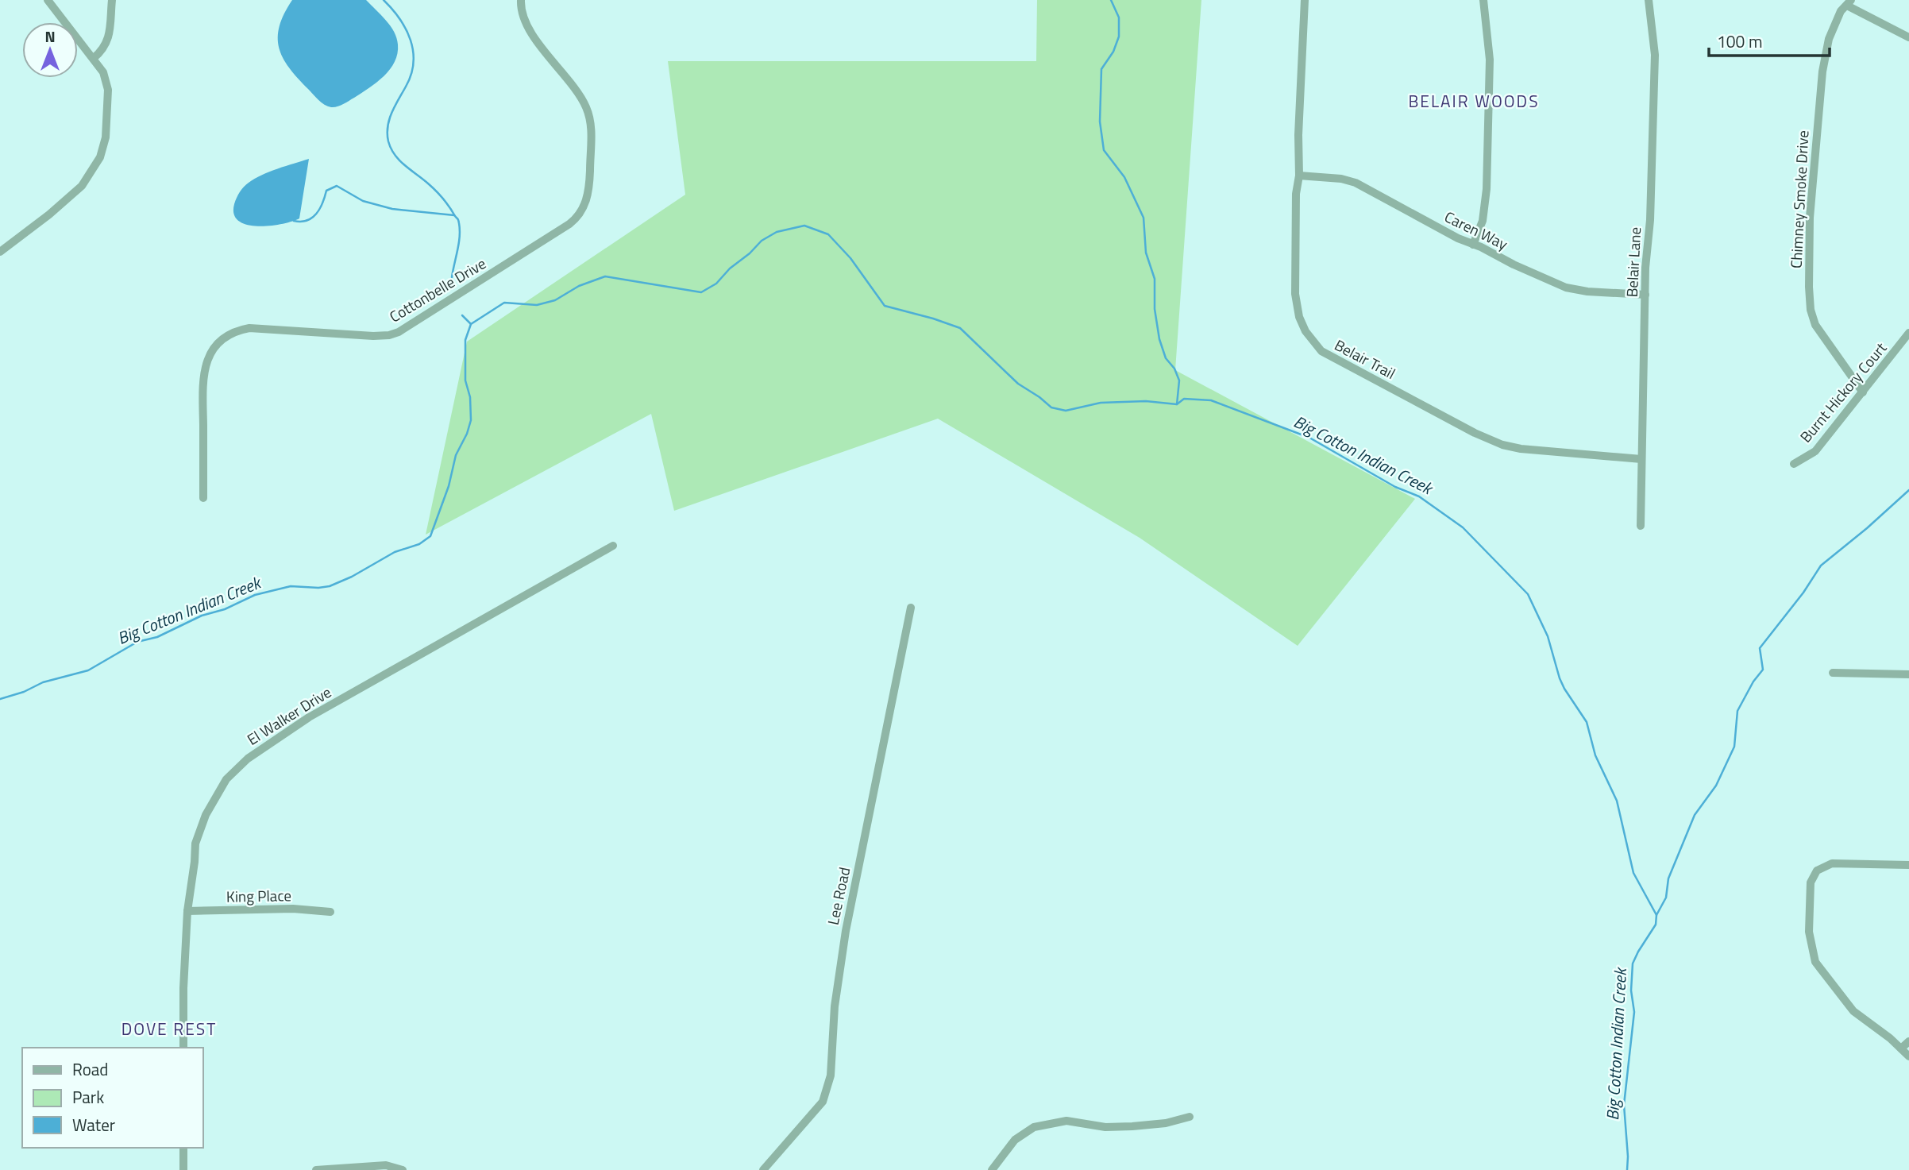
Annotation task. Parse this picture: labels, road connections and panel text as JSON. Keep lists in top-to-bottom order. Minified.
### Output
{"streets":{"street":["Chimney Smoke Drive","Caren Way","Belair Lane","Cottonbelle Drive","Belair Trail","Burnt Hickory Court","El Walker Drive","King Place","Lee Road"]},"crossings":[["Chimney Smoke Drive","Burnt Hickory Court"],["Caren Way","Belair Lane"],["Caren Way","Belair Trail"],["Belair Lane","Belair Trail"],["El Walker Drive","King Place"]],"districts":["BELAIR WOODS","DOVE REST"],"water":["Big Cotton Indian Creek"],"legend":["Road","Park","Water"],"scale_bar":"100 m","north":"top"}
